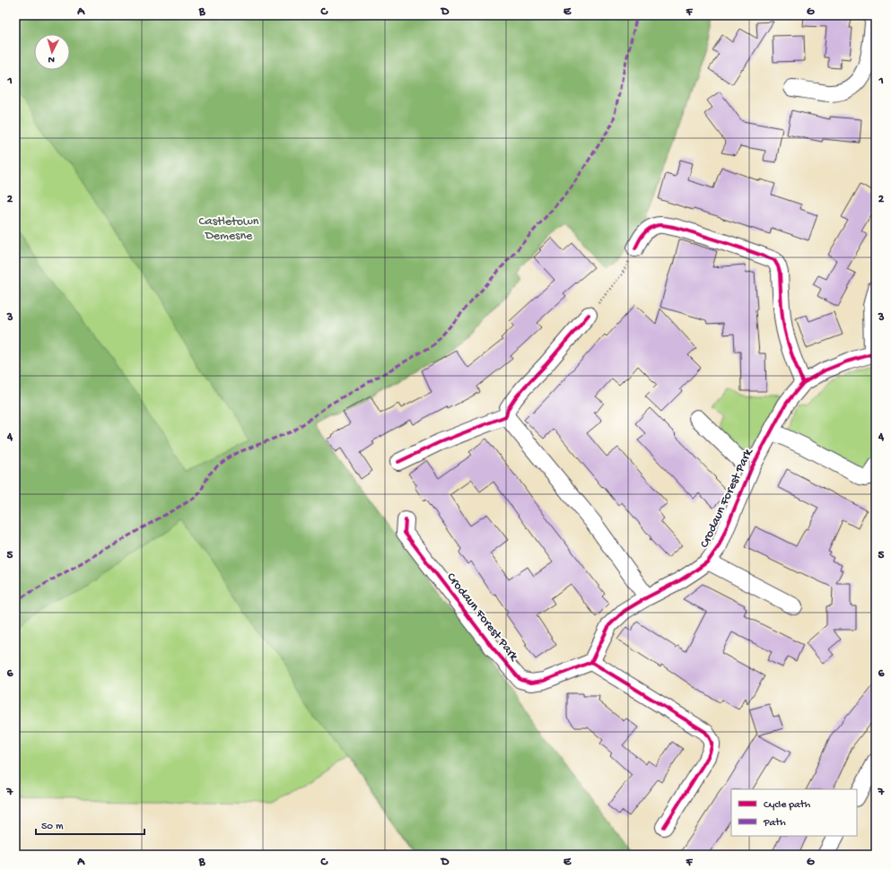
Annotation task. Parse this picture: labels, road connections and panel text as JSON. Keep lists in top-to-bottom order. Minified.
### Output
{"streets":{"street":["Crodaun Forest Park"]},"parks":["Castletown Demesne"],"legend":["Cycle path","Path"],"scale_bar":"50 m","north":"bottom","grid":{"columns":["A","B","C","D","E","F","G"],"rows":["1","2","3","4","5","6","7"]}}
